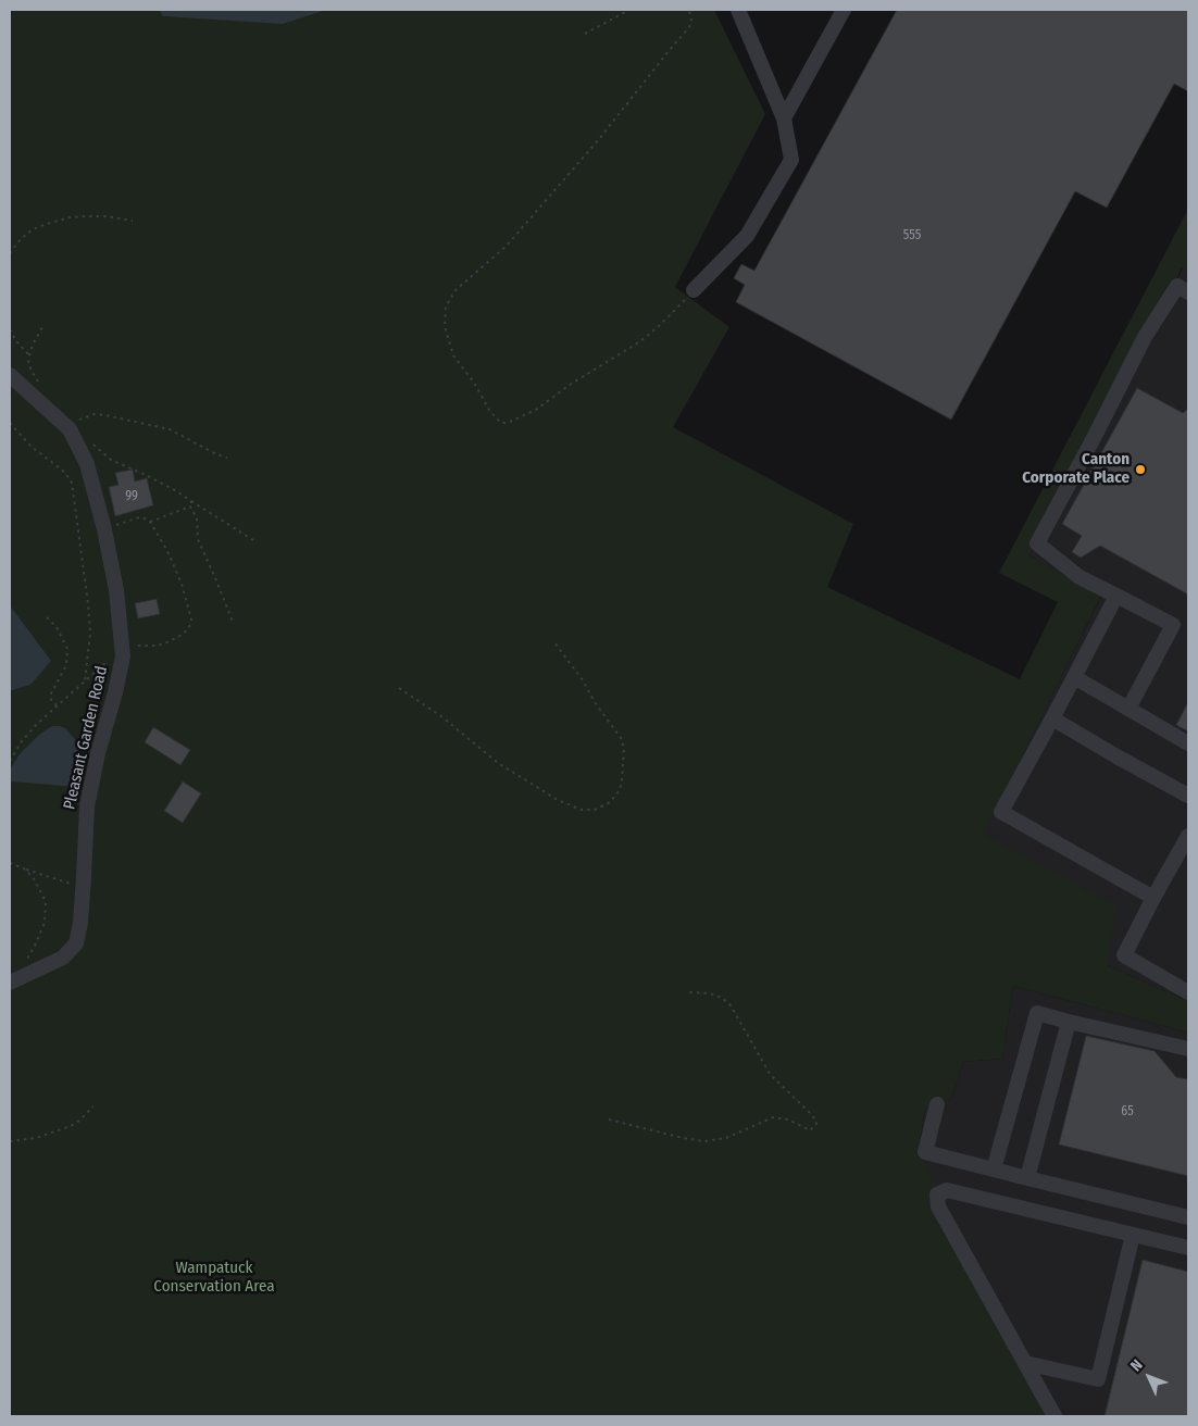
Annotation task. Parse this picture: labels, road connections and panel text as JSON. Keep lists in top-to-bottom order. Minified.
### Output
{"streets":{"street":["Pleasant Garden Road"]},"parks":["Wampatuck Conservation Area"],"places":["Canton Corporate Place"],"house_numbers":["555","99","65"],"north":"top left"}
